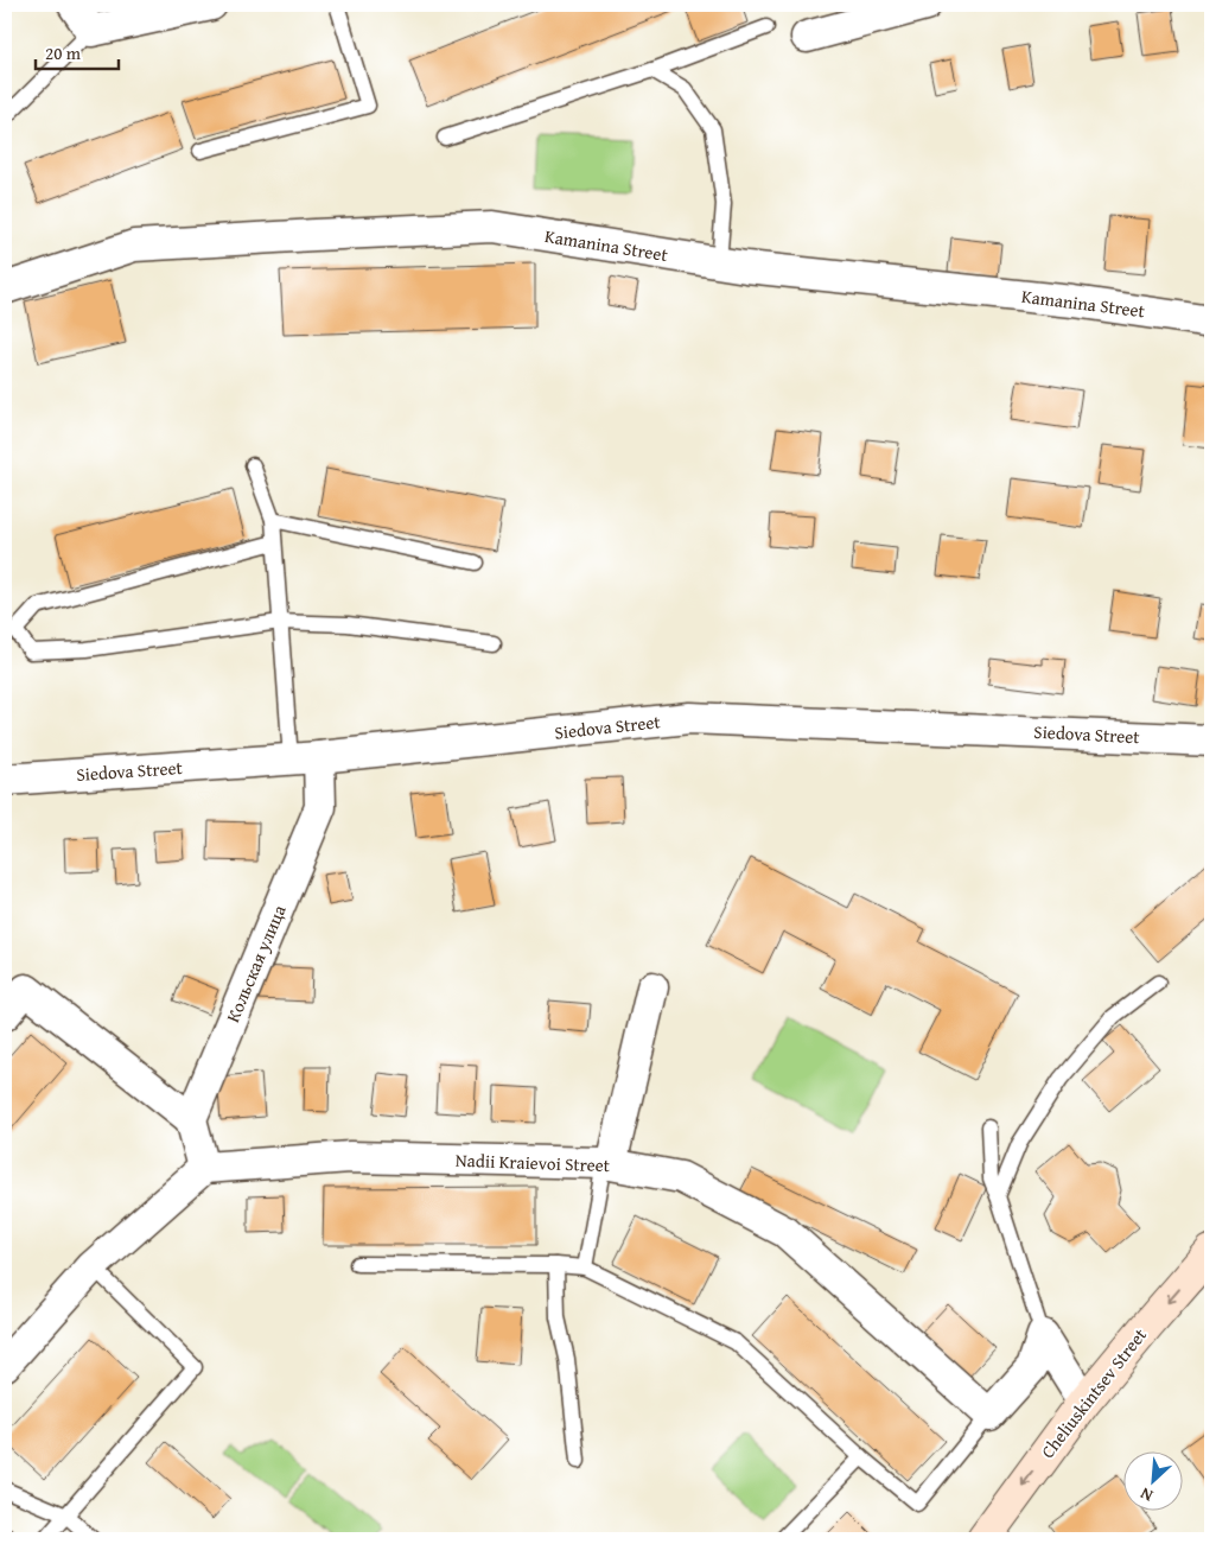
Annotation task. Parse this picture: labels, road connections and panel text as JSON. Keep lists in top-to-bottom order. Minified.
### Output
{"streets":{"main road":["Cheliuskintsev Street"],"street":["Kamanina Street","Siedova Street","Кольская улица","Nadii Kraievoi Street"]},"crossings":[["Siedova Street","Кольская улица"]],"one_way":["Cheliuskintsev Street"],"scale_bar":"20 m","north":"bottom left"}
